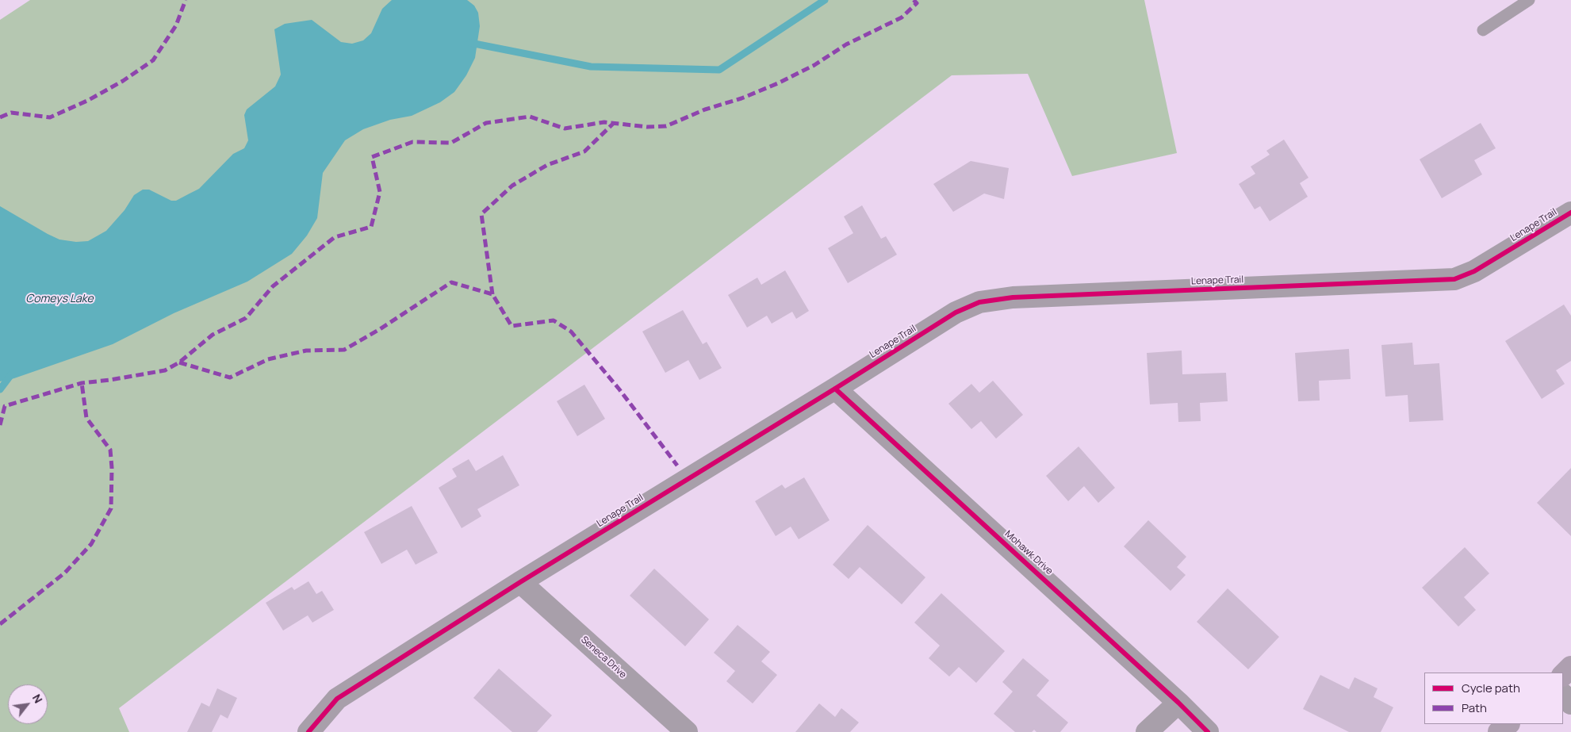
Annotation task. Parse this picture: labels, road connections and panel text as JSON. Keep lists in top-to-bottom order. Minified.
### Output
{"streets":{"street":["Lenape Trail","Mohawk Drive","Seneca Drive"]},"crossings":[["Lenape Trail","Mohawk Drive"],["Lenape Trail","Seneca Drive"]],"water":["Comeys Lake"],"legend":["Cycle path","Path"],"north":"top right"}
